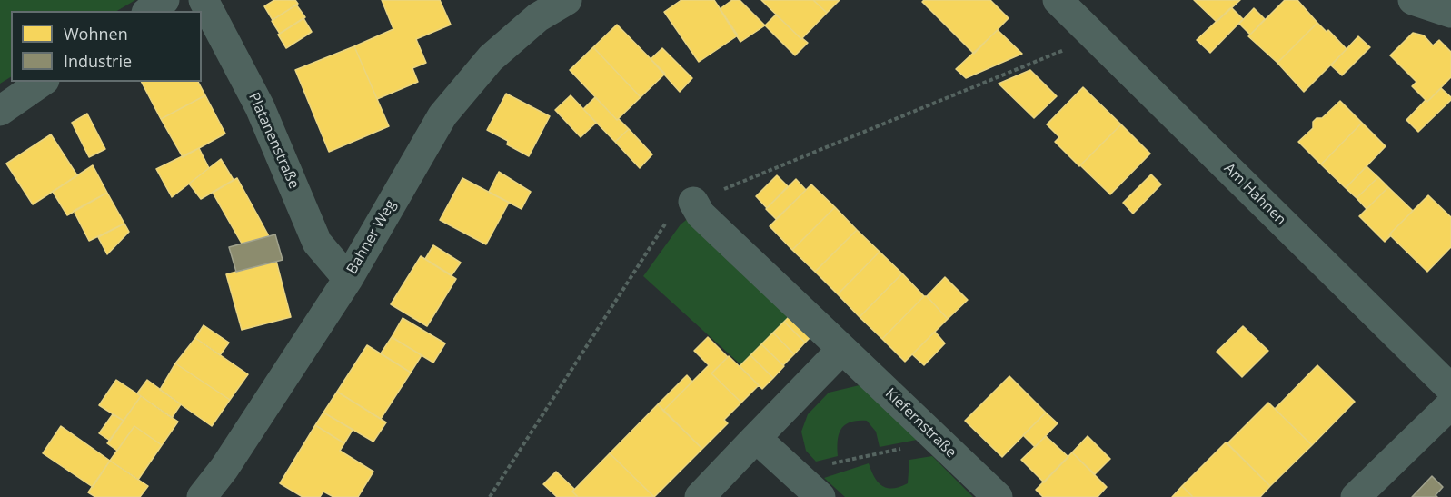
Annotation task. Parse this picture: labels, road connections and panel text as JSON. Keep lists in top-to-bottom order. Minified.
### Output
{"streets":{"street":["Platanenstraße","Am Hahnen","Bahner Weg","Kiefernstraße"]},"crossings":[["Platanenstraße","Bahner Weg"]],"legend":["Wohnen","Industrie"]}
